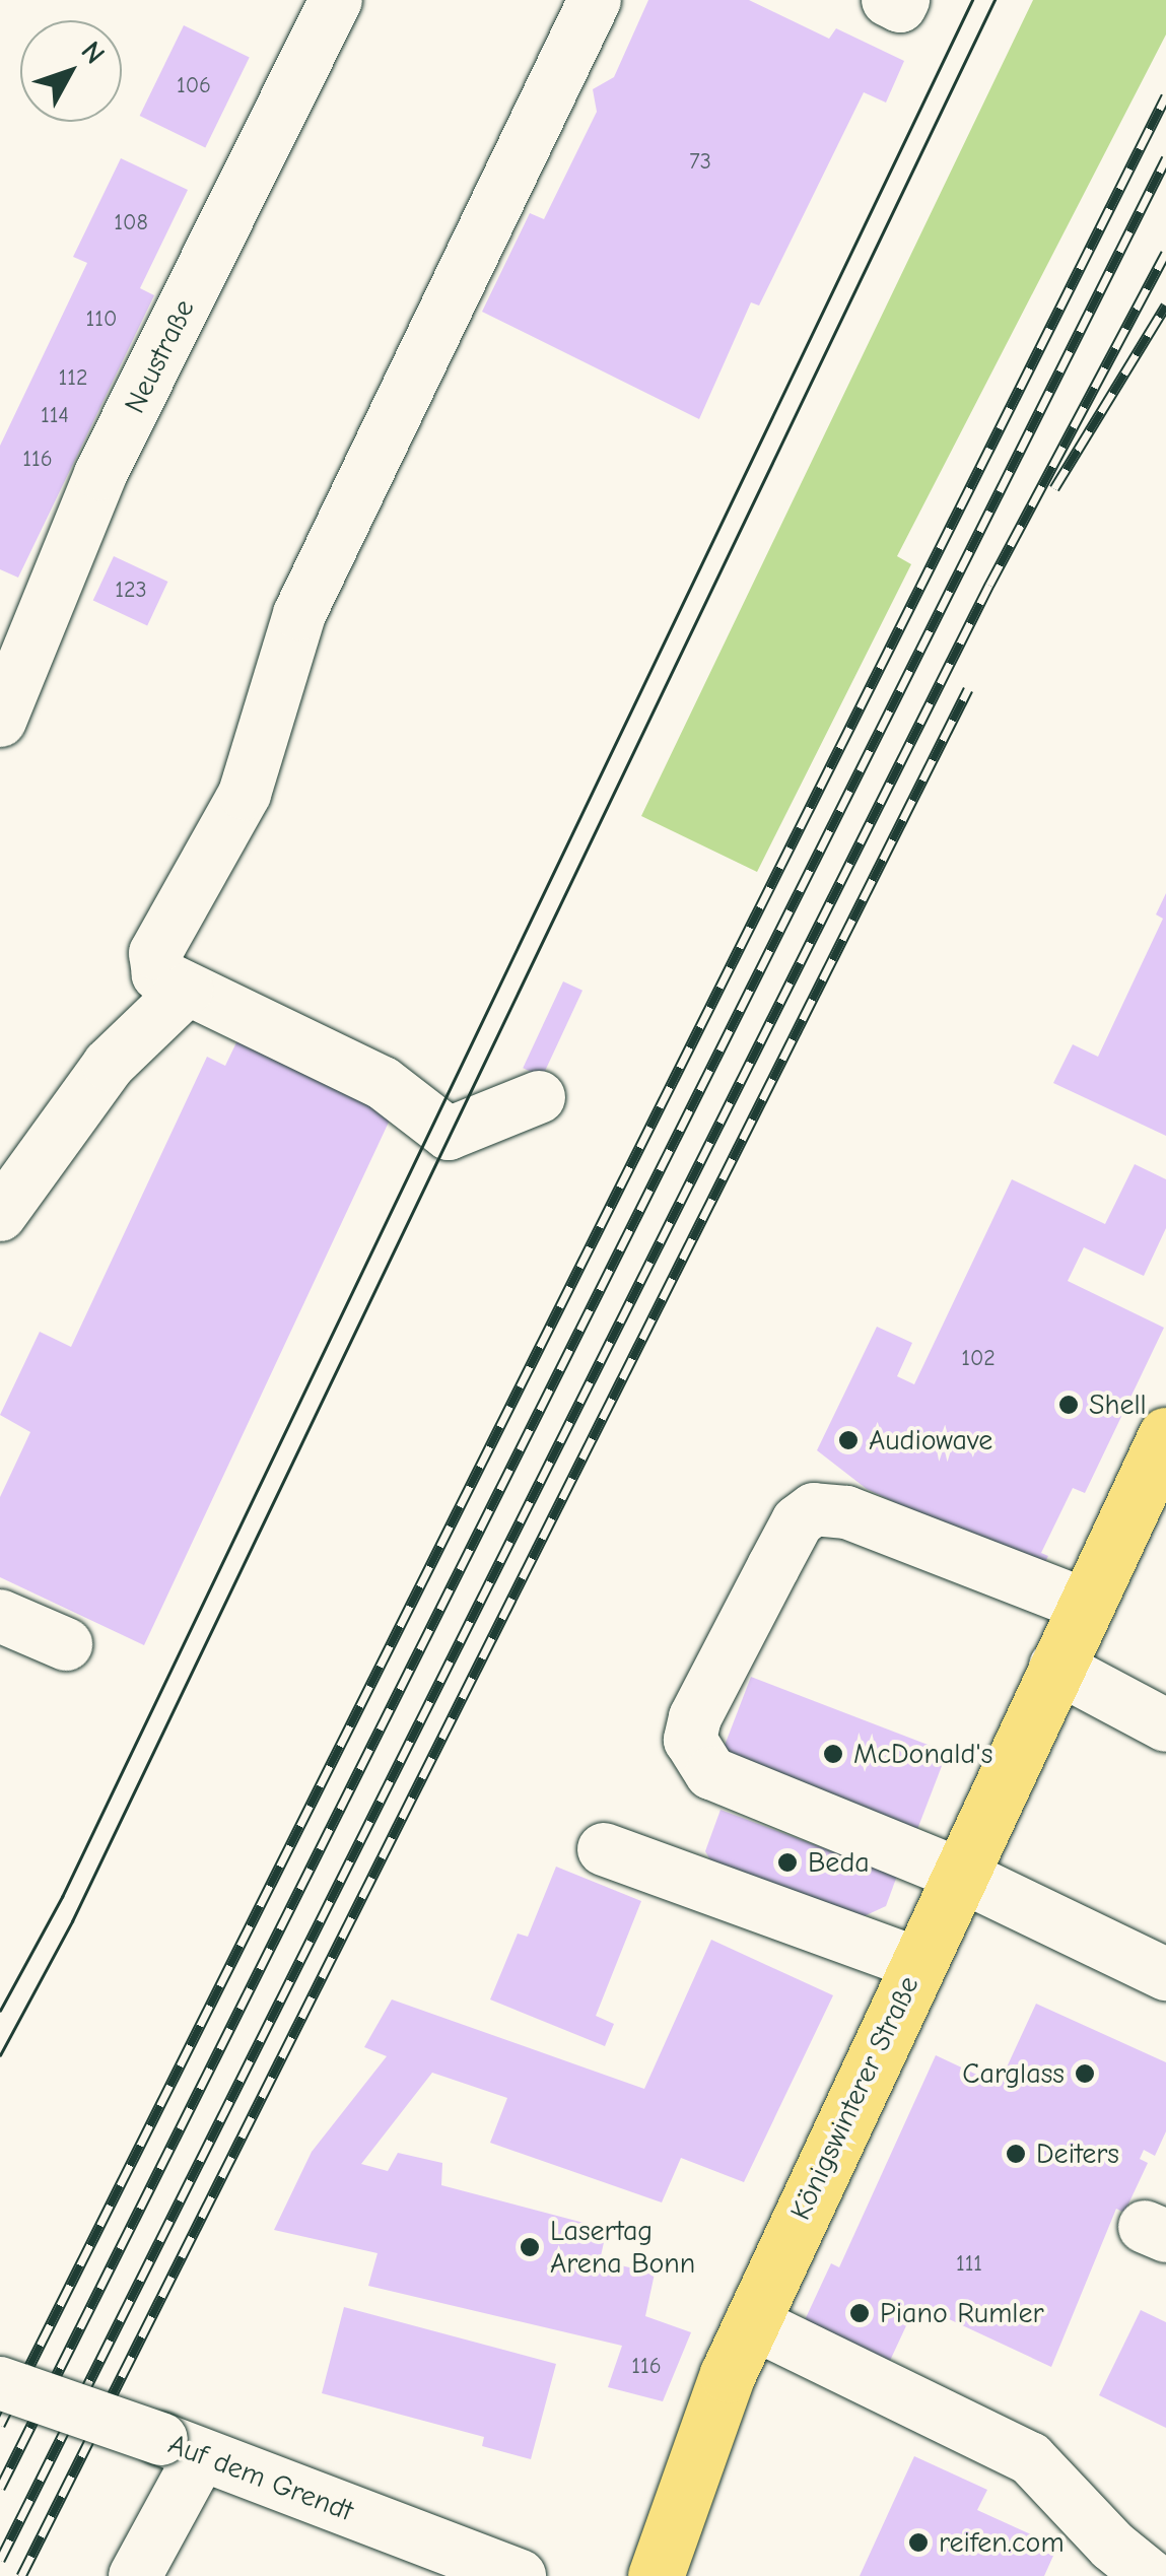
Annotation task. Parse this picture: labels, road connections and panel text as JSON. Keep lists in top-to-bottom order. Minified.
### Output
{"streets":{"main road":["Königswinterer Straße"],"street":["Neustraße","Auf dem Grendt"]},"places":["Shell","Audiowave","McDonald's","Beda","Carglass","Deiters","Lasertag Arena Bonn","Piano Rumler","reifen.com"],"house_numbers":["106","73","108","110","112","114","116","123","102","111","116"],"north":"top right"}
